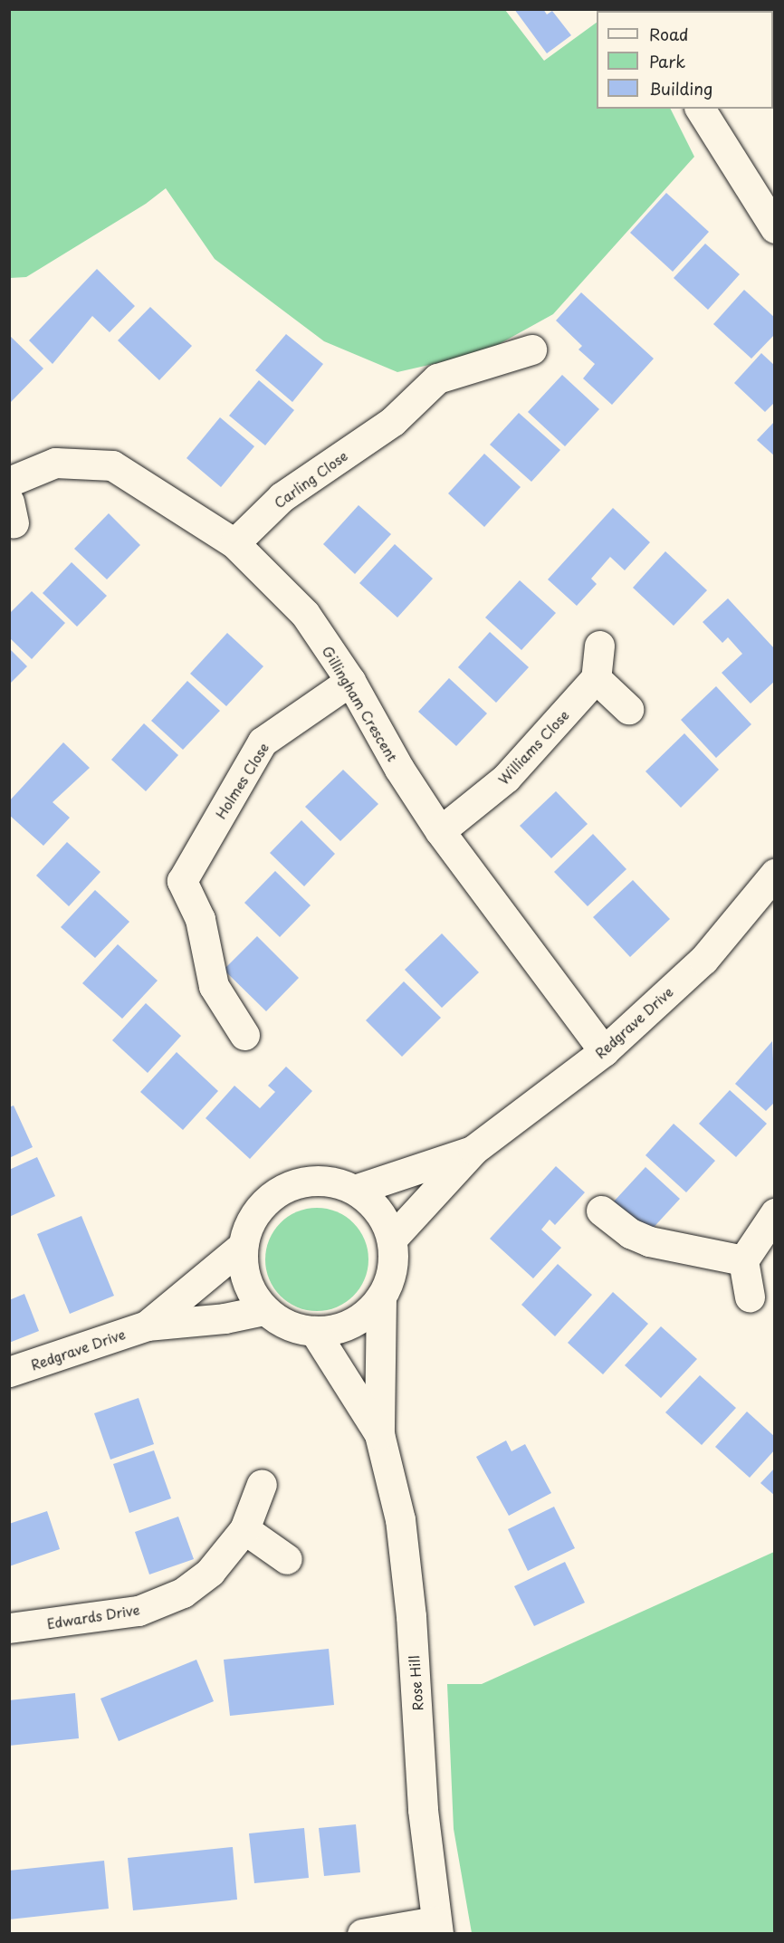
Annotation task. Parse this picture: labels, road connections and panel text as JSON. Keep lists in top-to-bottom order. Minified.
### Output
{"streets":{"street":["Carling Close","Gillingham Crescent","Williams Close","Holmes Close","Redgrave Drive","Edwards Drive","Rose Hill"]},"crossings":[["Carling Close","Gillingham Crescent"],["Gillingham Crescent","Williams Close"],["Gillingham Crescent","Holmes Close"],["Gillingham Crescent","Redgrave Drive"],["Redgrave Drive","Rose Hill"]],"legend":["Road","Park","Building"]}
